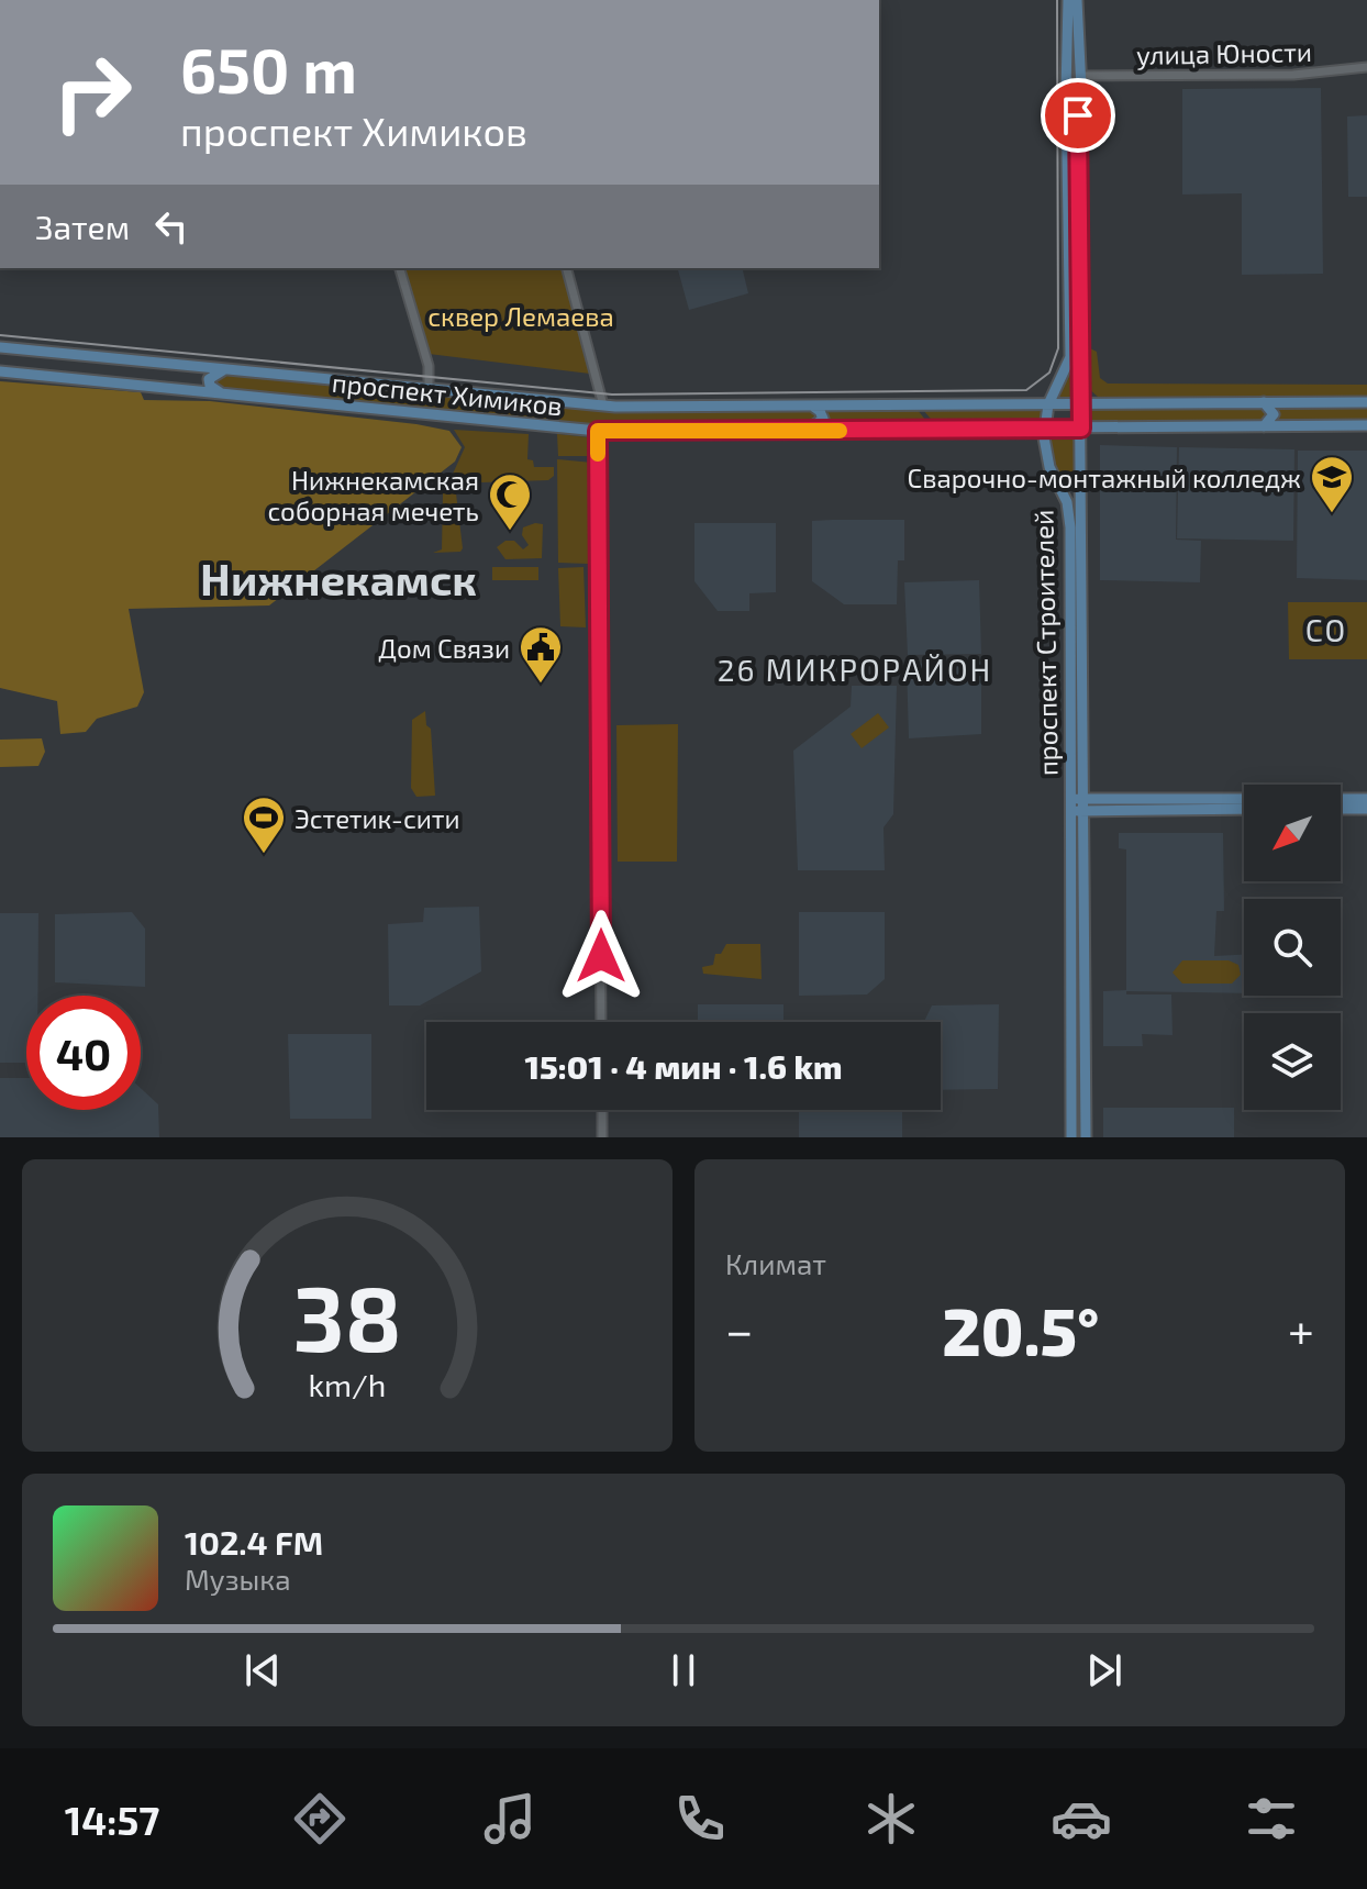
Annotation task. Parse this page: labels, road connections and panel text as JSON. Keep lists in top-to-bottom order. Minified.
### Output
{"streets":{"main road":["проспект Химиков","проспект Строителей"],"street":["улица Юности"]},"crossings":[["улица Юности","проспект Строителей"],["проспект Химиков","проспект Строителей"]],"districts":["Нижнекамск","СО","26 МИКРОРАЙОН"],"parks":["сквер Лемаева"],"places":{"school or university":["Сварочно-монтажный колледж"],"mosque":["Нижнекамская соборная мечеть"],"public building":["Дом Связи"],"sports":["Эстетик-сити"]},"north":"bottom left","page":{"turn":["650 m","проспект Химиков"],"then":"Затем","limit":"40","trip":"15:01 · 4 мин · 1.6 km","tile":"Климат","heat":["−","20.5°","+"],"song":["102.4 FM","Музыка"],"tabs":"14:57","gauge":["38","km/h"]}}
